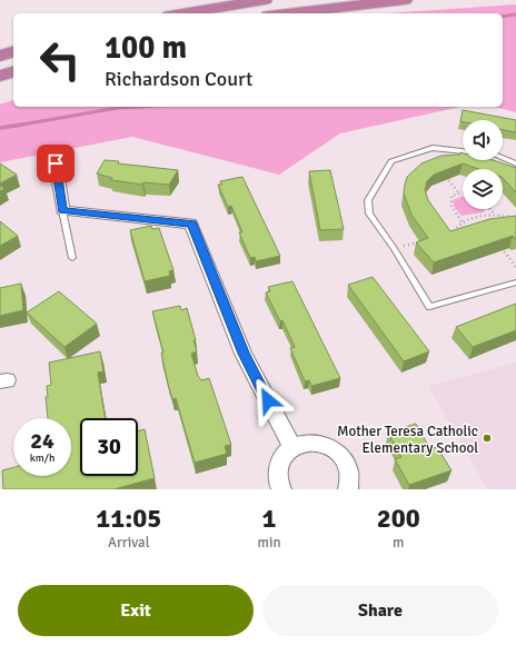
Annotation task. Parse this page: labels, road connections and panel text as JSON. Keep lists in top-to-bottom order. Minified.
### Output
{"places":["Mother Teresa Catholic Elementary School"],"page":{"turn":["100 m","Richardson Court"],"speed":"24 km/h","limit":"30","eta":["11:05","Arrival","1","min","200","m"],"buttons":["Exit","Share"]}}
